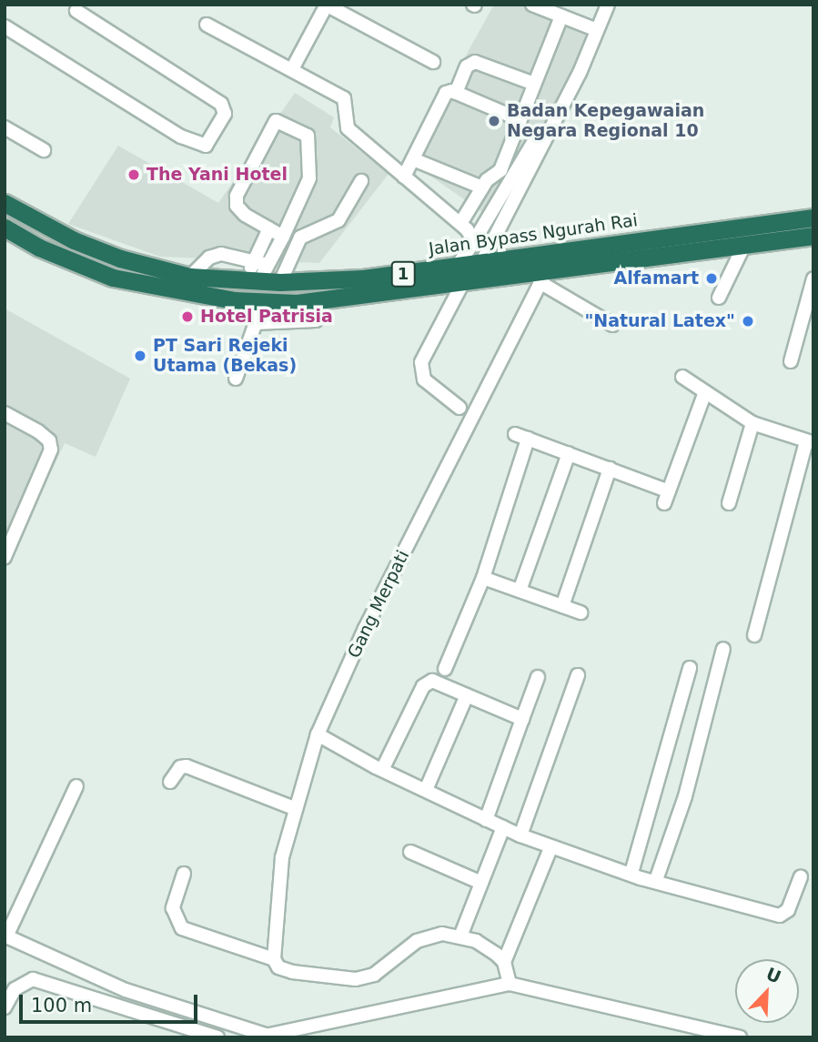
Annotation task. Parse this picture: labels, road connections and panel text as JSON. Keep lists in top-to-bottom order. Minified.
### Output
{"streets":{"highway":["Jalan Bypass Ngurah Rai","1"],"street":["Gang Merpati"]},"crossings":[["Jalan Bypass Ngurah Rai","Gang Merpati"]],"places":["Badan Kepegawaian Negara Regional 10","The Yani Hotel","Alfamart","Hotel Patrisia","\"Natural Latex\"","PT Sari Rejeki Utama (Bekas)"],"scale_bar":"100 m","north":"top right"}
